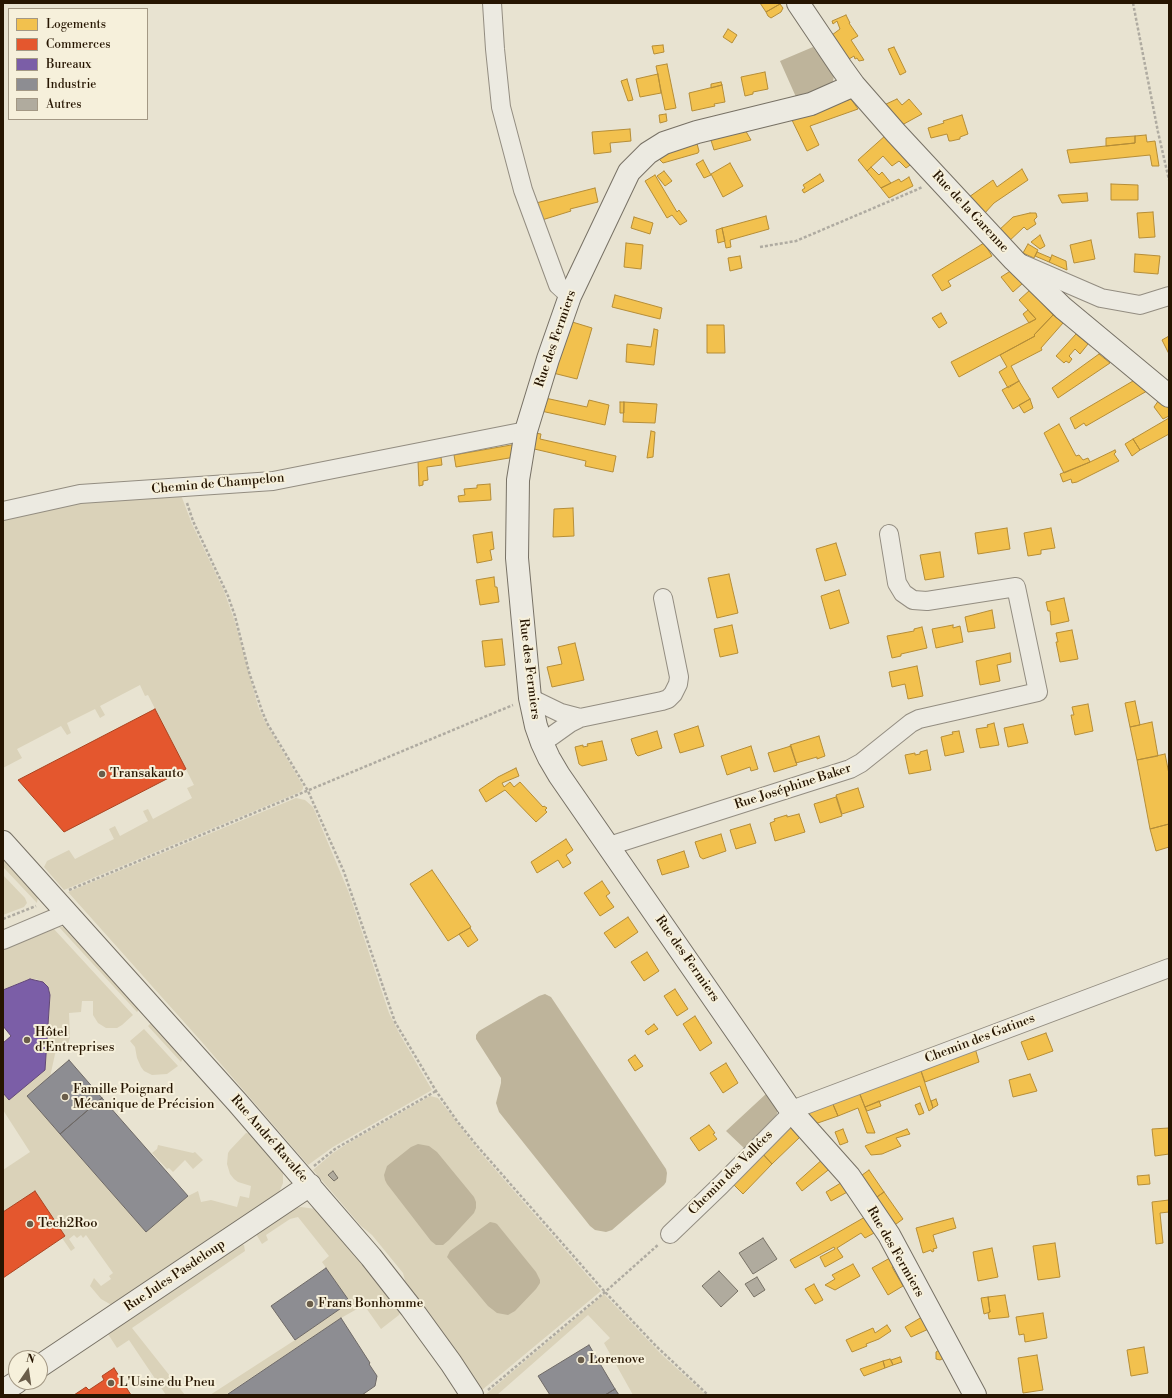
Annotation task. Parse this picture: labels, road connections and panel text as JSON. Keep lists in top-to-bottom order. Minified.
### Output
{"streets":{"street":["Rue de la Garenne","Rue des Fermiers","Chemin de Champelon","Rue Joséphine Baker","Chemin des Gatines","Rue André Ravalée","Chemin des Vallées","Rue Jules Pasdeloup"]},"crossings":[["Rue de la Garenne","Rue des Fermiers"],["Rue des Fermiers","Chemin de Champelon"],["Rue des Fermiers","Rue Joséphine Baker"],["Rue des Fermiers","Chemin des Gatines"],["Rue des Fermiers","Chemin des Vallées"],["Chemin des Gatines","Chemin des Vallées"],["Rue André Ravalée","Rue Jules Pasdeloup"]],"places":["Transakauto","Hôtel d'Entreprises","Famille Poignard Mécanique de Précision","Tech2Roo","Frans Bonhomme","Lorenove","L'Usine du Pneu"],"legend":["Logements","Commerces","Bureaux","Industrie","Autres"],"north":"top"}
